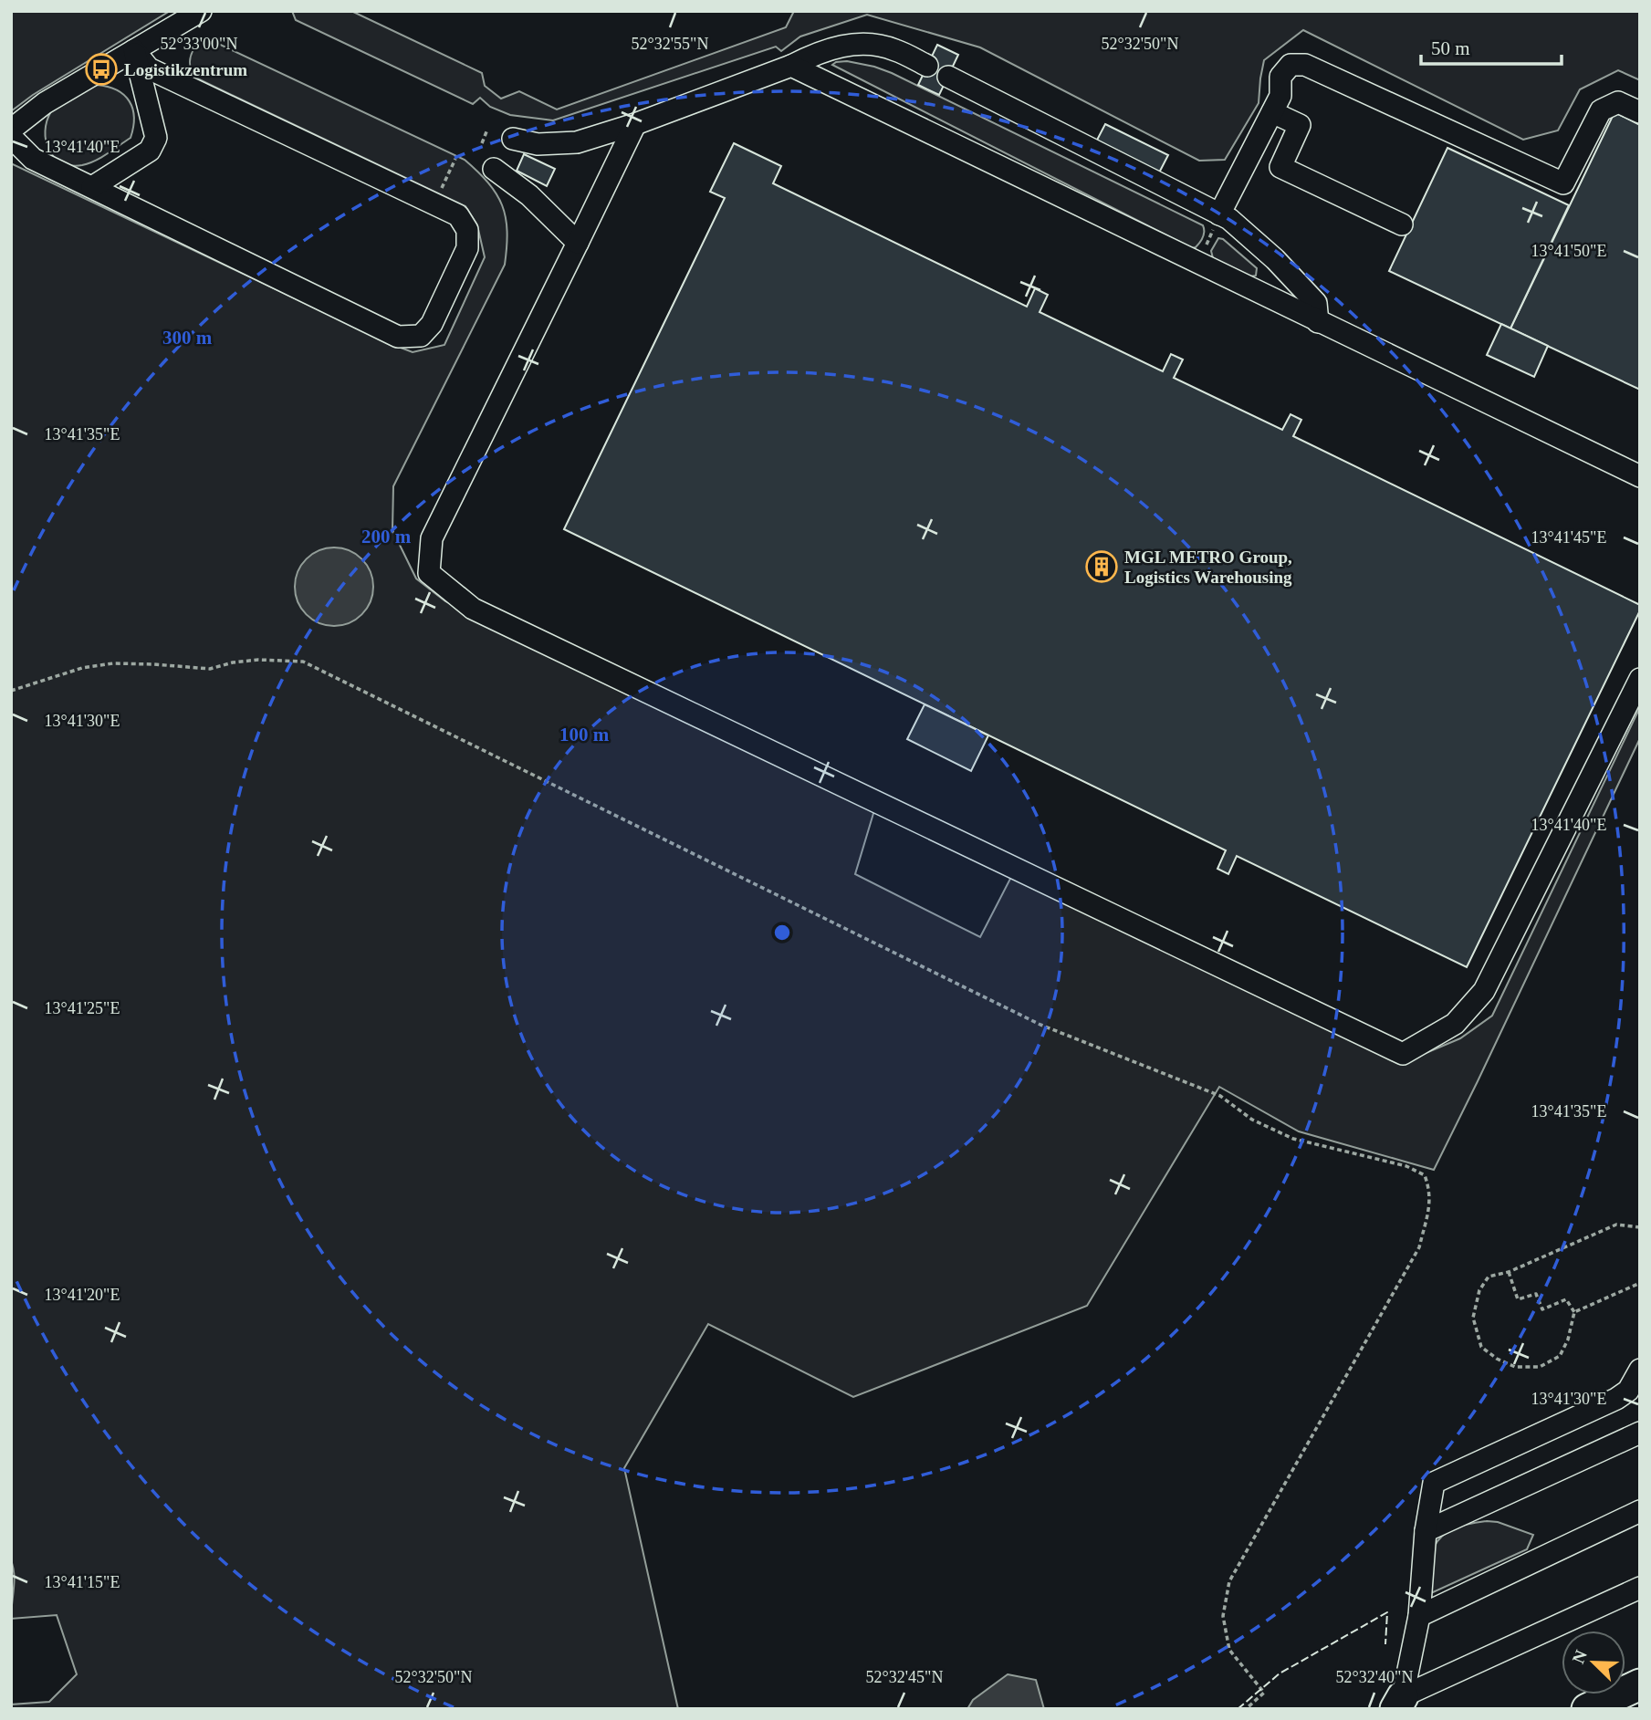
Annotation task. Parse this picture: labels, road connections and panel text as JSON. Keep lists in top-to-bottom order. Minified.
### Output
{"places":{"bus stop":["Logistikzentrum"],"building":["MGL METRO Group, Logistics Warehousing"]},"scale_bar":"50 m","north":"top left","coordinates":["52°33'00\"N","52°32'55\"N","52°32'50\"N","13°41'40\"E","13°41'50\"E","13°41'35\"E","13°41'45\"E","13°41'30\"E","13°41'25\"E","13°41'20\"E","13°41'15\"E","52°32'45\"N","52°32'40\"N"],"rings":["300 m","200 m","100 m"]}
